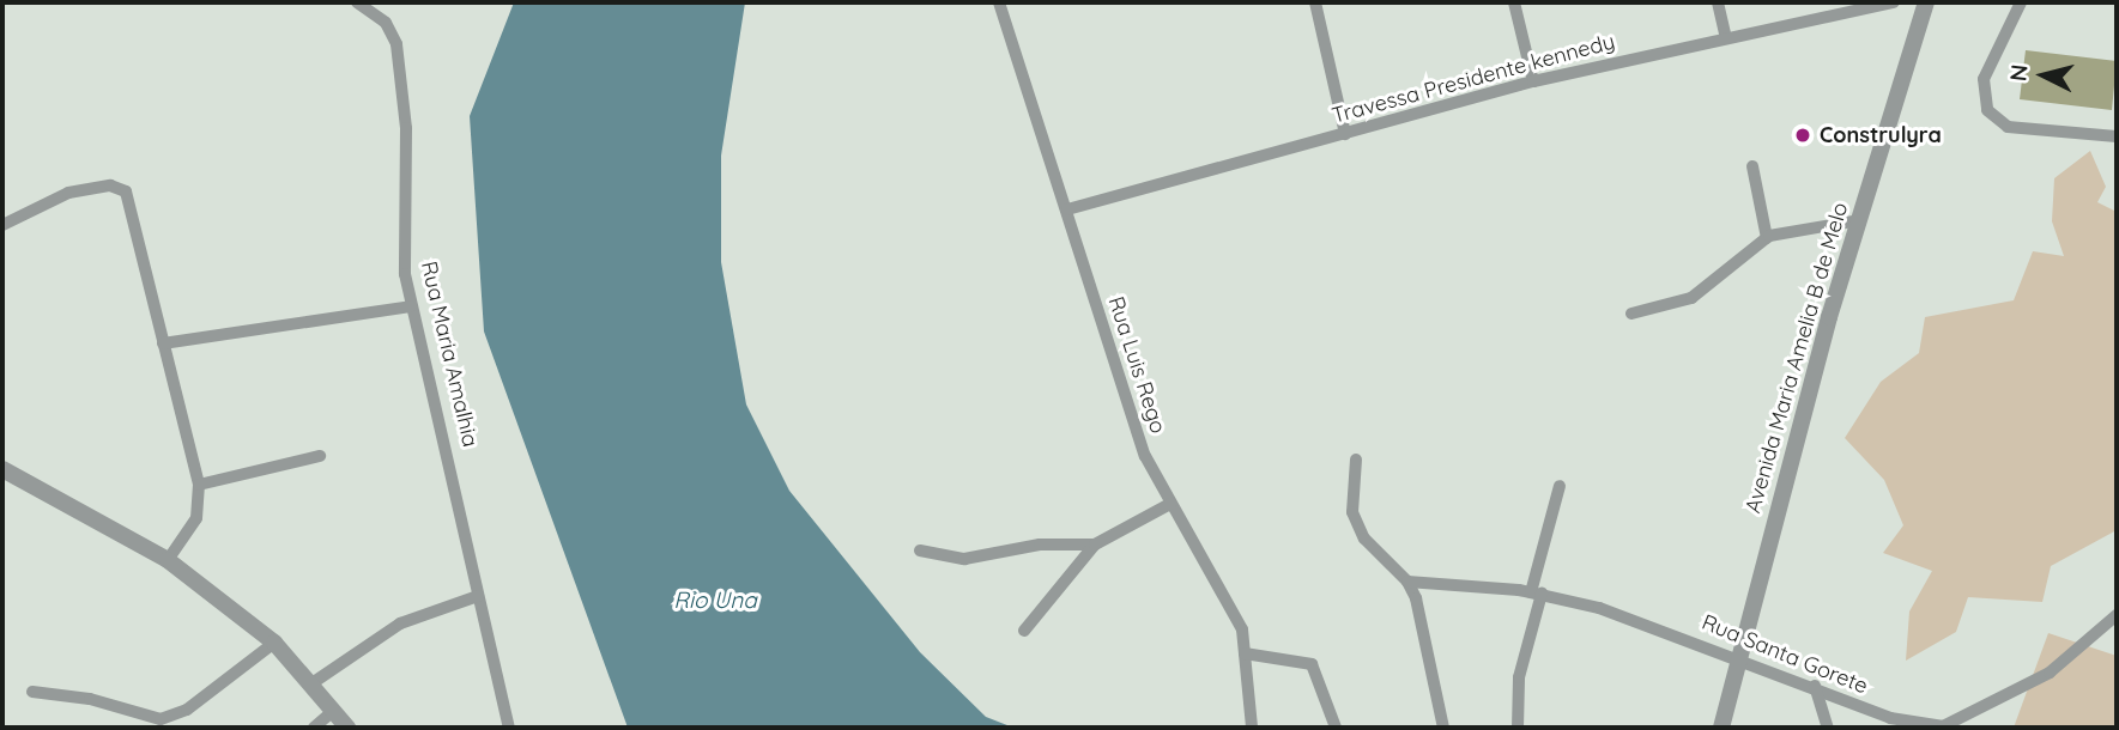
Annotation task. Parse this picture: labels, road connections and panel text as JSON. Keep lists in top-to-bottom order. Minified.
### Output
{"streets":{"street":["Travessa Presidente kennedy","Rua Maria Amalhia","Avenida Maria Amelia B de Melo","Rua Luis Rego","Rua Santa Gorete"]},"crossings":[["Travessa Presidente kennedy","Rua Luis Rego"],["Avenida Maria Amelia B de Melo","Rua Santa Gorete"]],"water":["Rio Una"],"places":["Construlyra"],"north":"left"}
